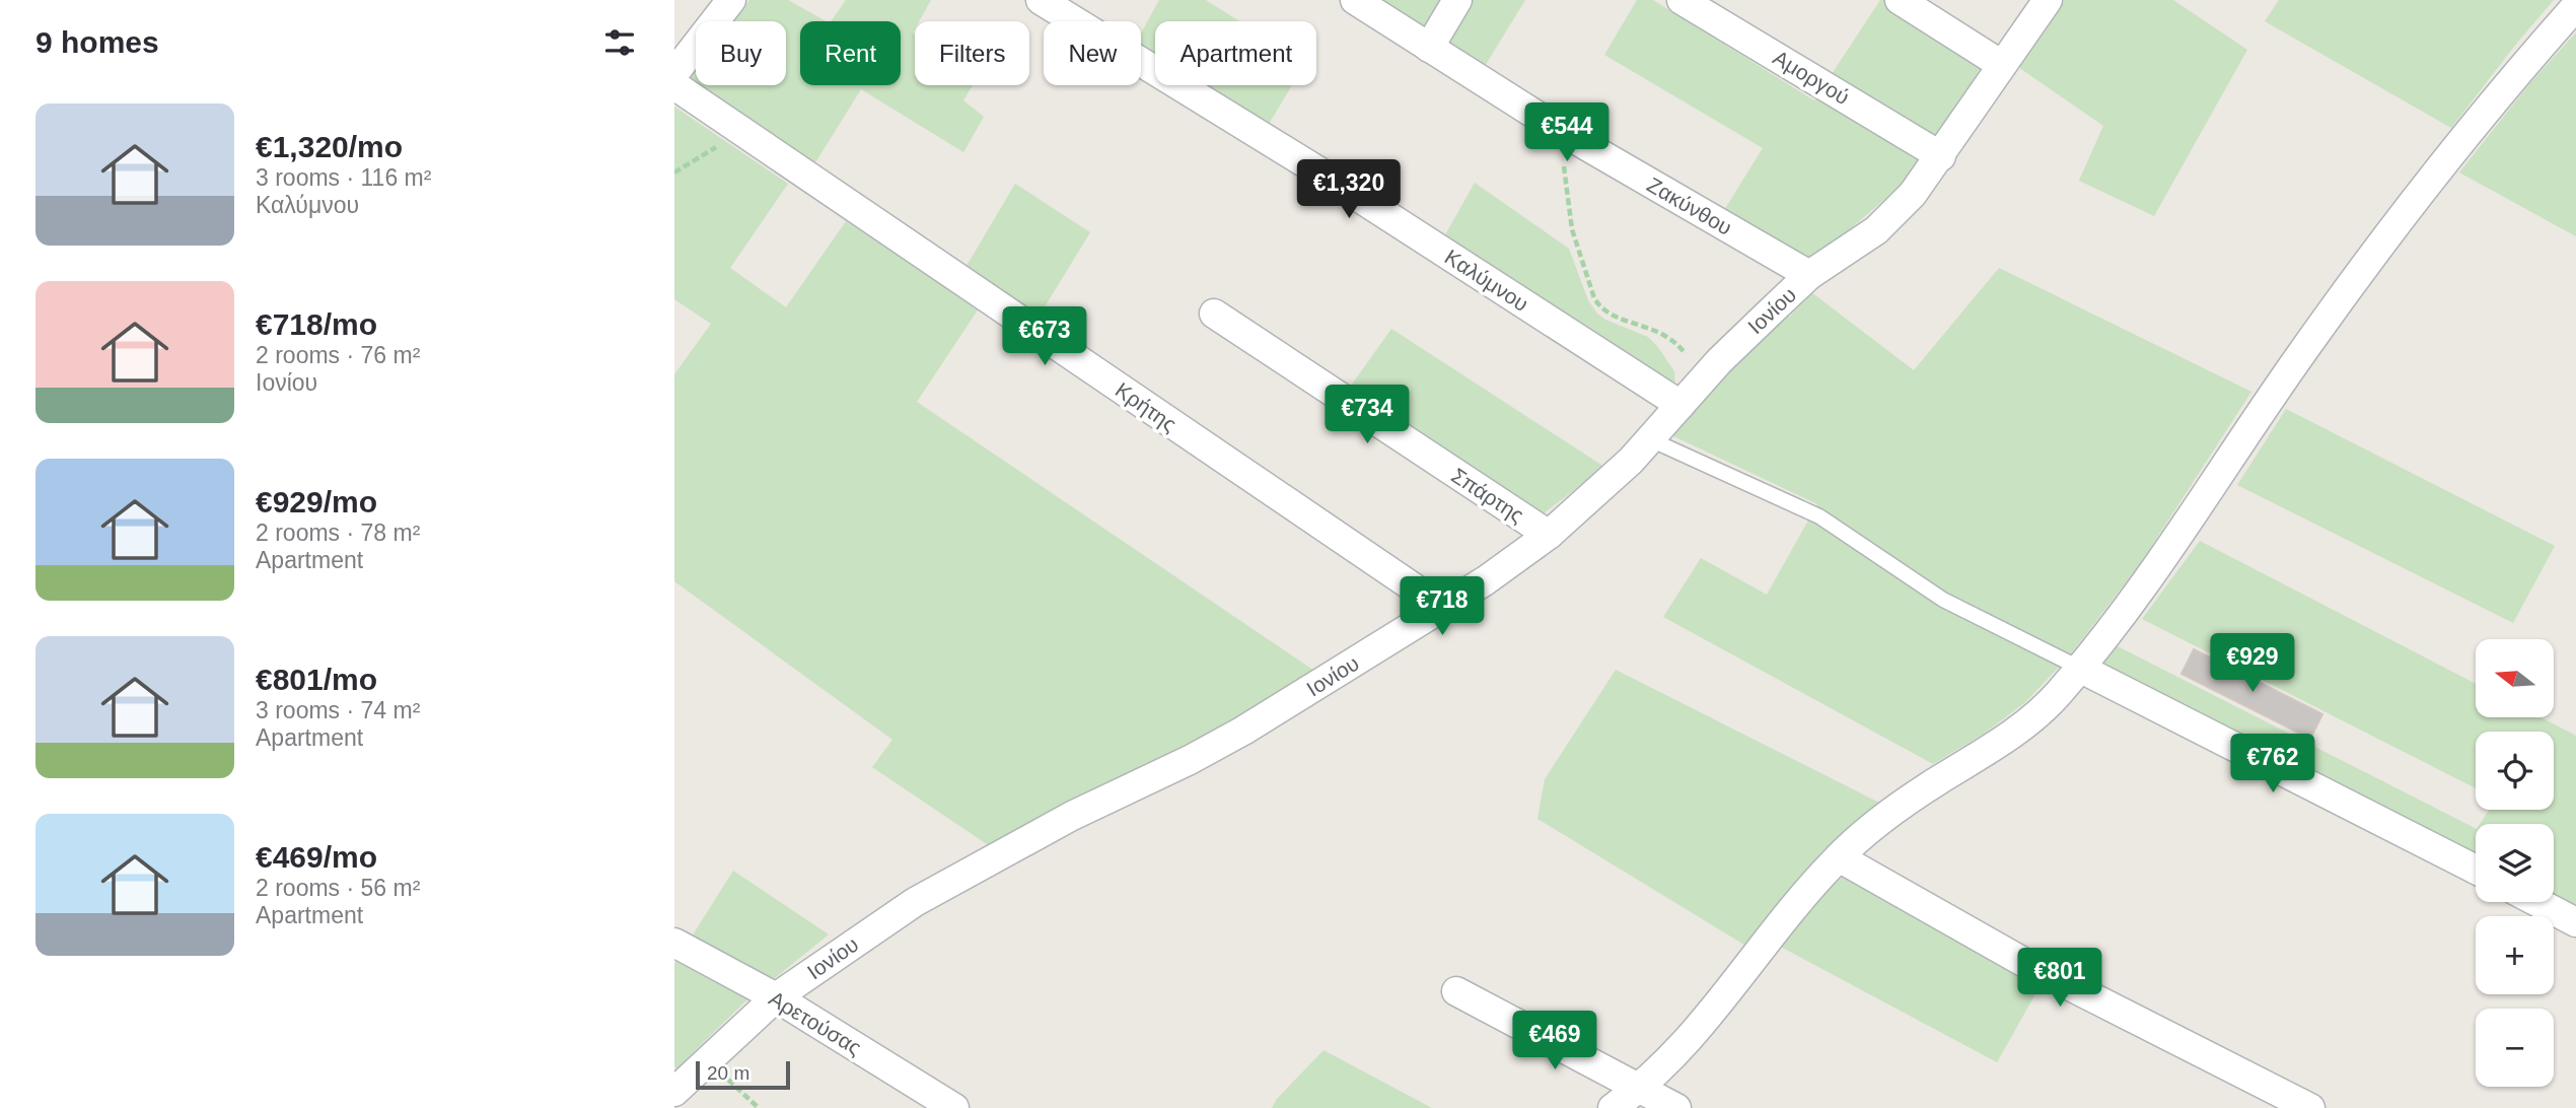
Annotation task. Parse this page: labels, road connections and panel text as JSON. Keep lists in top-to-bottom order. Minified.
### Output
{"streets":{"street":["Αμοργού","Ζακύνθου","Καλύμνου","Ιονίου","Κρήτης","Σπάρτης","Αρετούσας"]},"crossings":[["Αμοργού","Ιονίου"],["Ζακύνθου","Ιονίου"],["Καλύμνου","Ιονίου"],["Ιονίου","Κρήτης"],["Ιονίου","Σπάρτης"],["Ιονίου","Αρετούσας"]],"scale_bar":"20 m","north":"left","page":{"heading":"9 homes","chip":["Buy","Rent","Filters","New","Apartment"],"list":[{"name":"€1,320/mo","note":"3 rooms · 116 m² · Καλύμνου"},{"name":"€718/mo","note":"2 rooms · 76 m² · Ιονίου"},{"name":"€929/mo","note":"2 rooms · 78 m² · Apartment"},{"name":"€801/mo","note":"3 rooms · 74 m² · Apartment"},{"name":"€469/mo","note":"2 rooms · 56 m² · Apartment"}],"price":["€544","€1,320","€673","€734","€718","€929","€762","€801","€469"],"map_buttons":["+","−"],"scale":"20 m"}}
